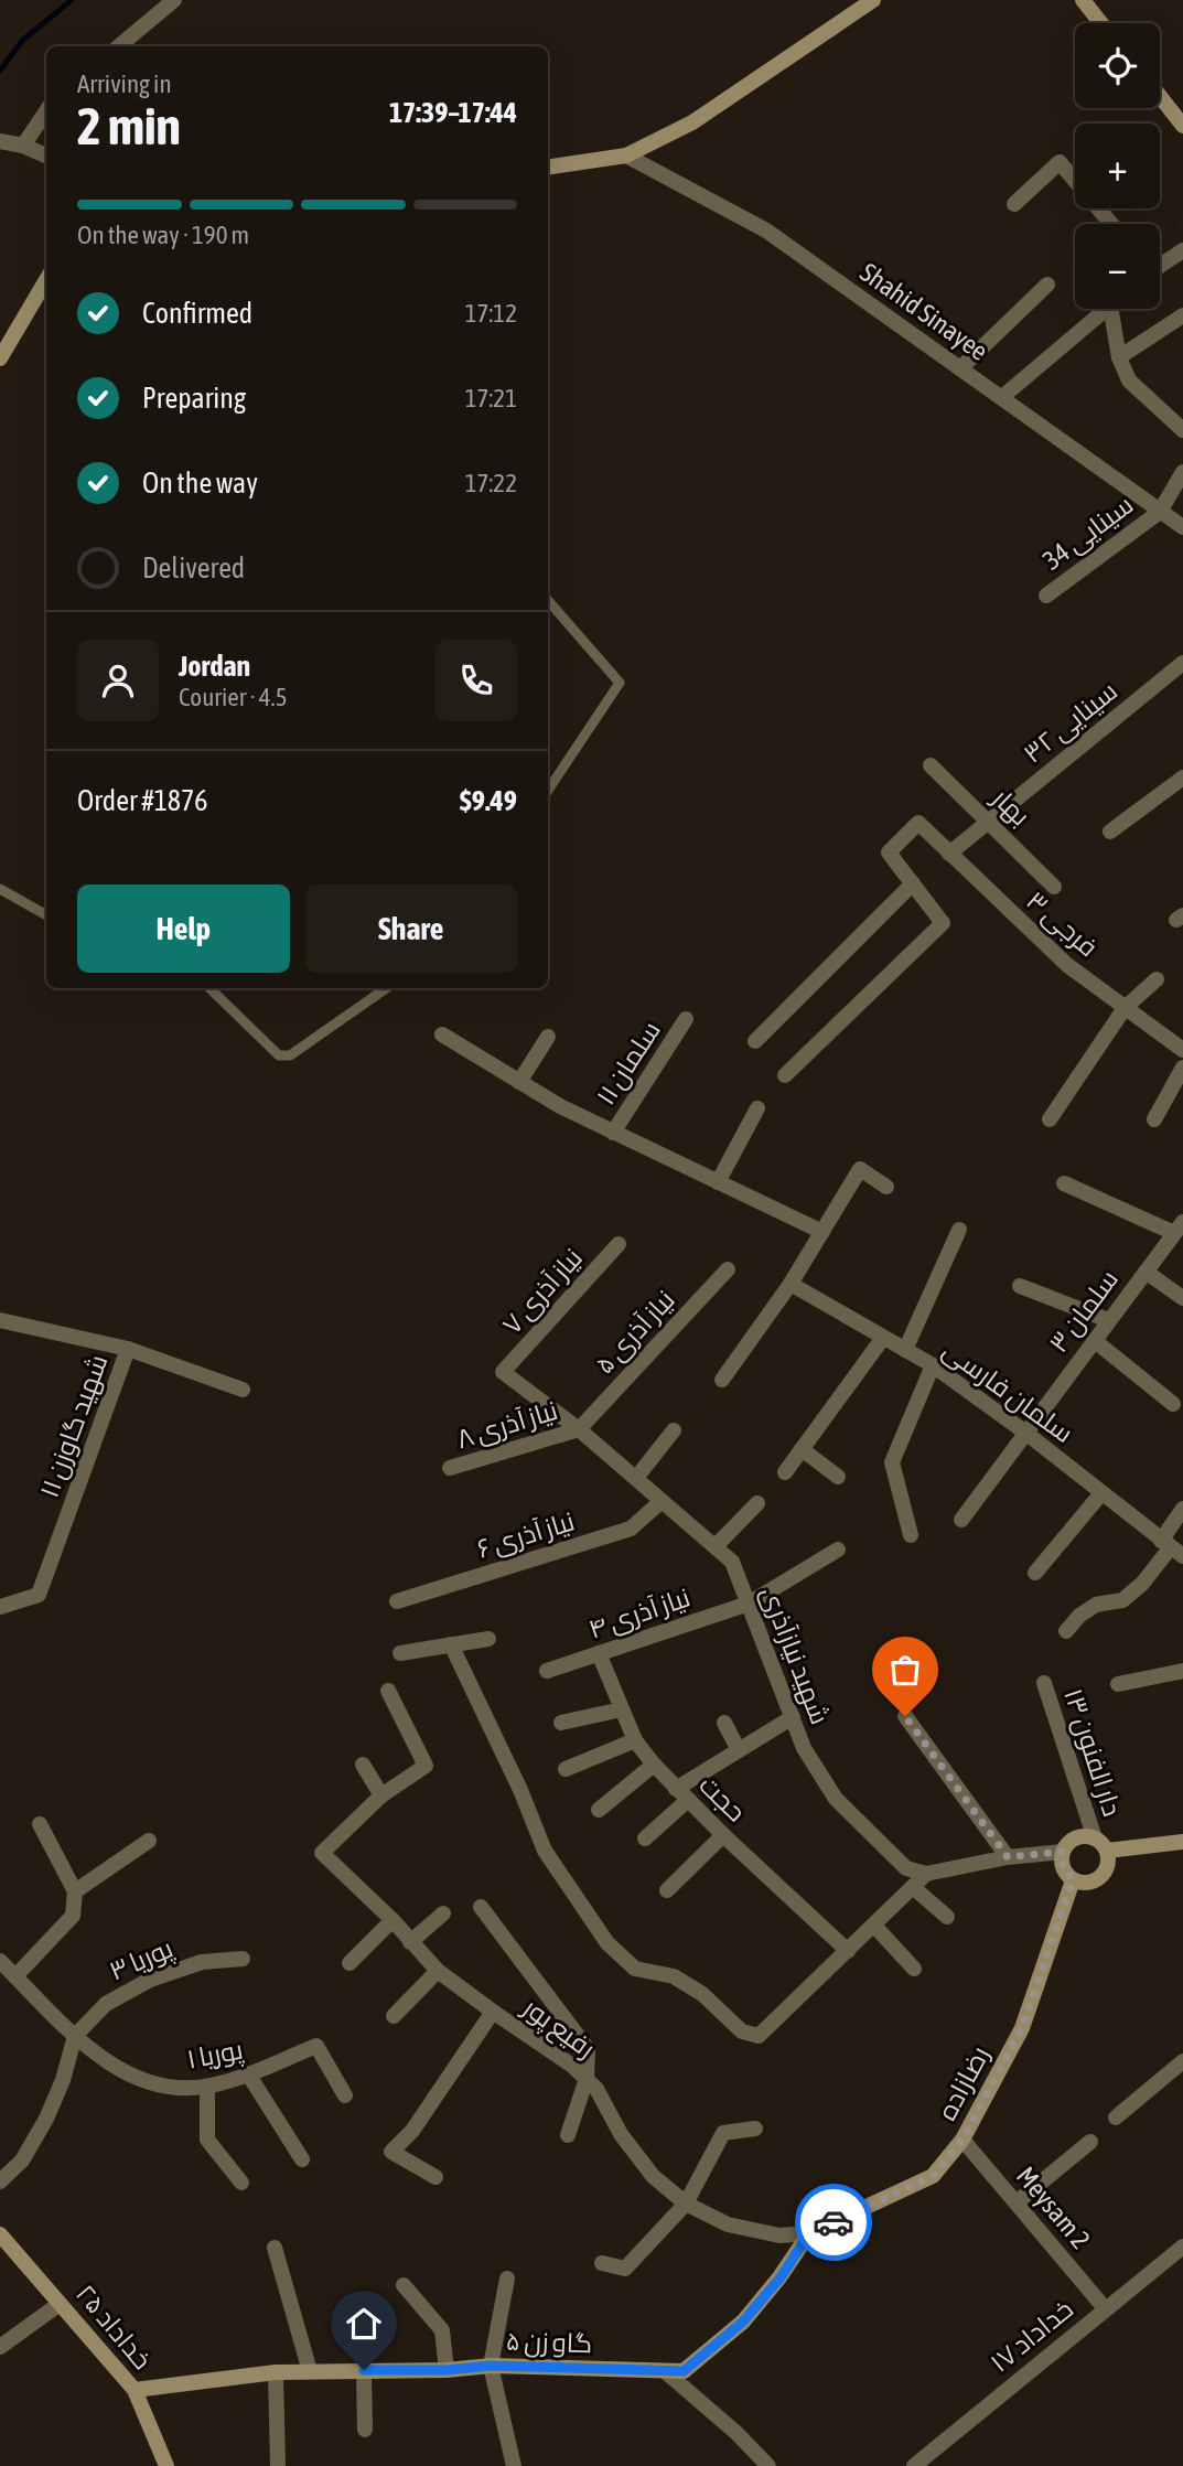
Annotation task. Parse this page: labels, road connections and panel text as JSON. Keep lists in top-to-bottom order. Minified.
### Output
{"streets":{"street":["Shahid Sinayee","سینایی 34","سینایی ۳۲","بهار","فرجی ۳","سلمان ۱۱","نیاز آذری ۷","سلمان ۳","نیاز آذری ۵","سلمان فارسی","نیاز آذری ۸","شهید گاوزن ۱۱","نیاز آذری ۶","نیاز آذری ۴","شهید نیازآذری","دار الفنون ۱۳","حجت","پوریا ۳","رفیع پور","پوریا ۱","رضازاده","Meysam 2","خداداد ۲۵","خداداد ۱۷","گاو زن ۵"]},"crossings":[["Shahid Sinayee","سینایی 34"],["سینایی ۳۲","بهار"],["سینایی ۳۲","فرجی ۳"],["نیاز آذری ۷","شهید نیازآذری"],["سلمان ۳","سلمان فارسی"],["نیاز آذری ۵","نیاز آذری ۸"],["نیاز آذری ۵","شهید نیازآذری"],["نیاز آذری ۸","شهید نیازآذری"],["نیاز آذری ۶","شهید نیازآذری"],["نیاز آذری ۴","شهید نیازآذری"],["نیاز آذری ۴","حجت"],["دار الفنون ۱۳","رضازاده"],["پوریا ۳","پوریا ۱"],["رفیع پور","رضازاده"],["رفیع پور","گاو زن ۵"],["رضازاده","Meysam 2"],["رضازاده","گاو زن ۵"],["Meysam 2","خداداد ۱۷"],["خداداد ۲۵","گاو زن ۵"]],"page":{"map_buttons":["+","−"],"heading":["2 min","Arriving in","17:39–17:44"],"panel":["Jordan","Courier · 4.5","Order #1876","$9.49"],"bar":"On the way · 190 m","list":[["Confirmed","17:12"],["Preparing","17:21"],["On the way","17:22"],"Delivered"],"buttons":["Help","Share"]}}
